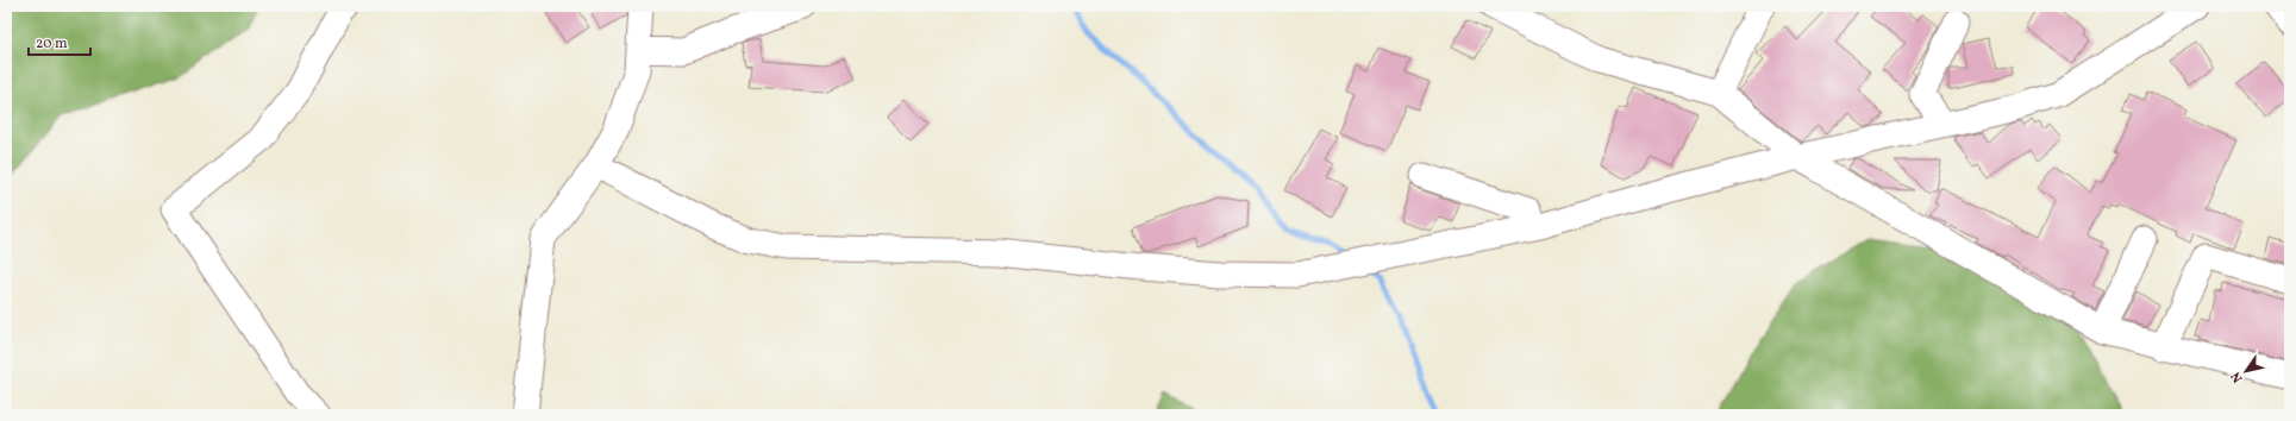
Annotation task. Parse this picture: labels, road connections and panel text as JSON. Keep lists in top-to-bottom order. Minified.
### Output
{"scale_bar":"20 m","north":"bottom left"}
